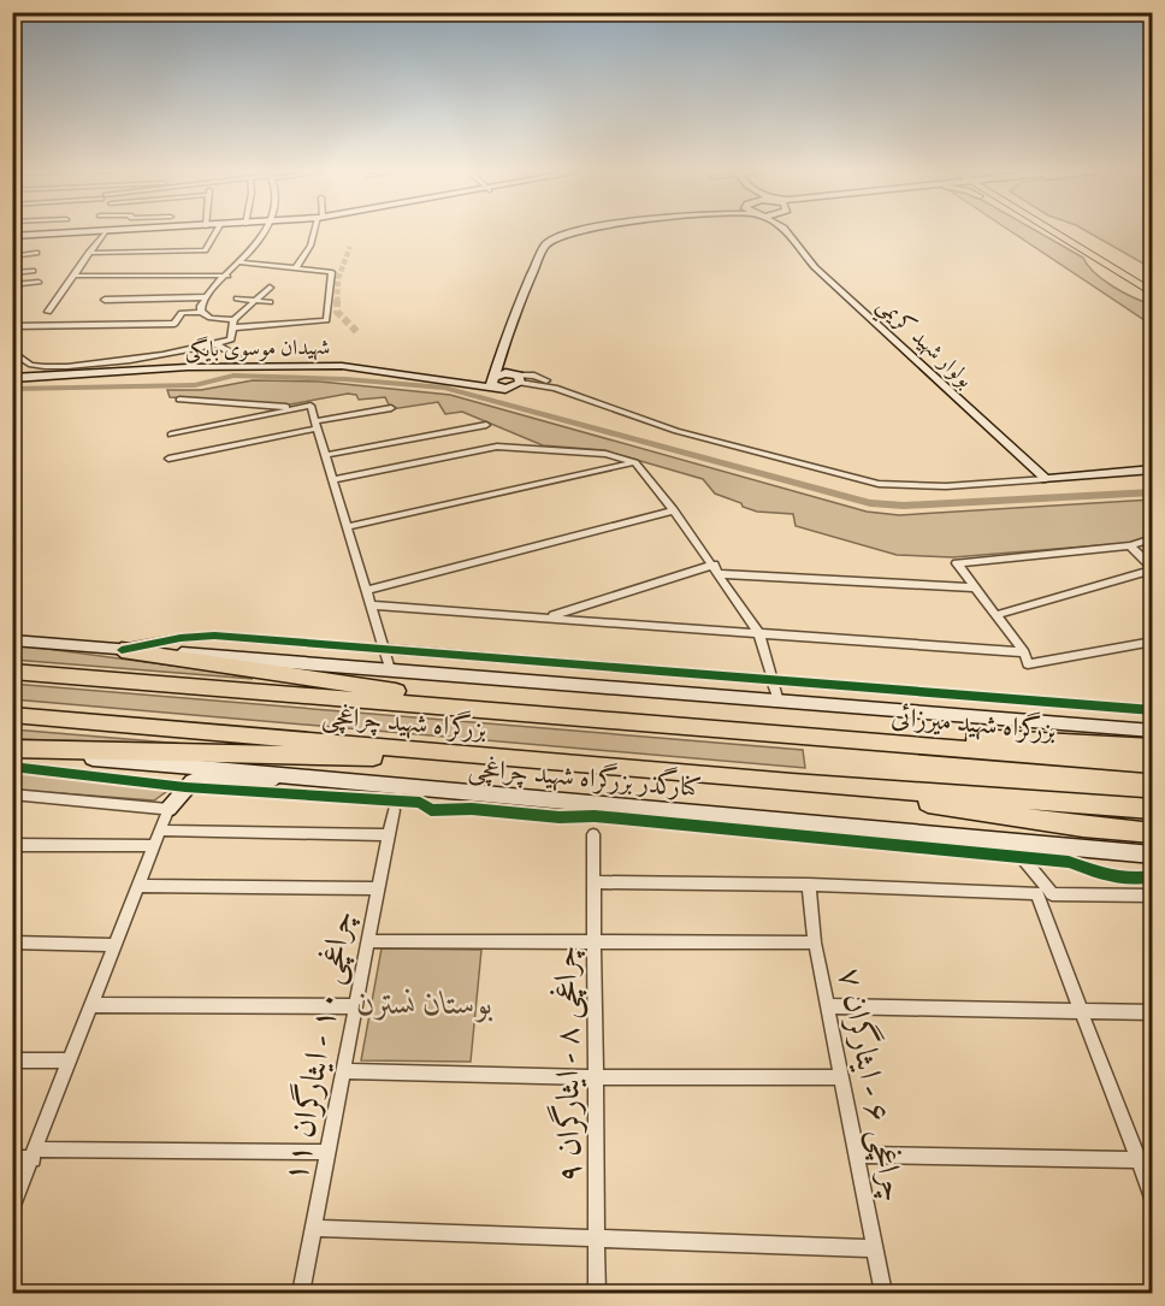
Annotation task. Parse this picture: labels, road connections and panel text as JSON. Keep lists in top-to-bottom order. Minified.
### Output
{"streets":{"highway":["بزرگراه شهید چراغچی","بزرگراه شهید میرزائی"],"street":["بولوار شهيد كريمي","شهیدان موسوی بایگی","کنارگذر بزرگراه شهید چراغچی","چراغچی ۱۰ - ایثارگران ۱۱","چراغچی ۸ - ایثارگران ۹","چراغچی ۶ - ایثارگران ۷"]},"crossings":[["بزرگراه شهید چراغچی","بزرگراه شهید میرزائی"]],"parks":["بوستان نسترن"]}
